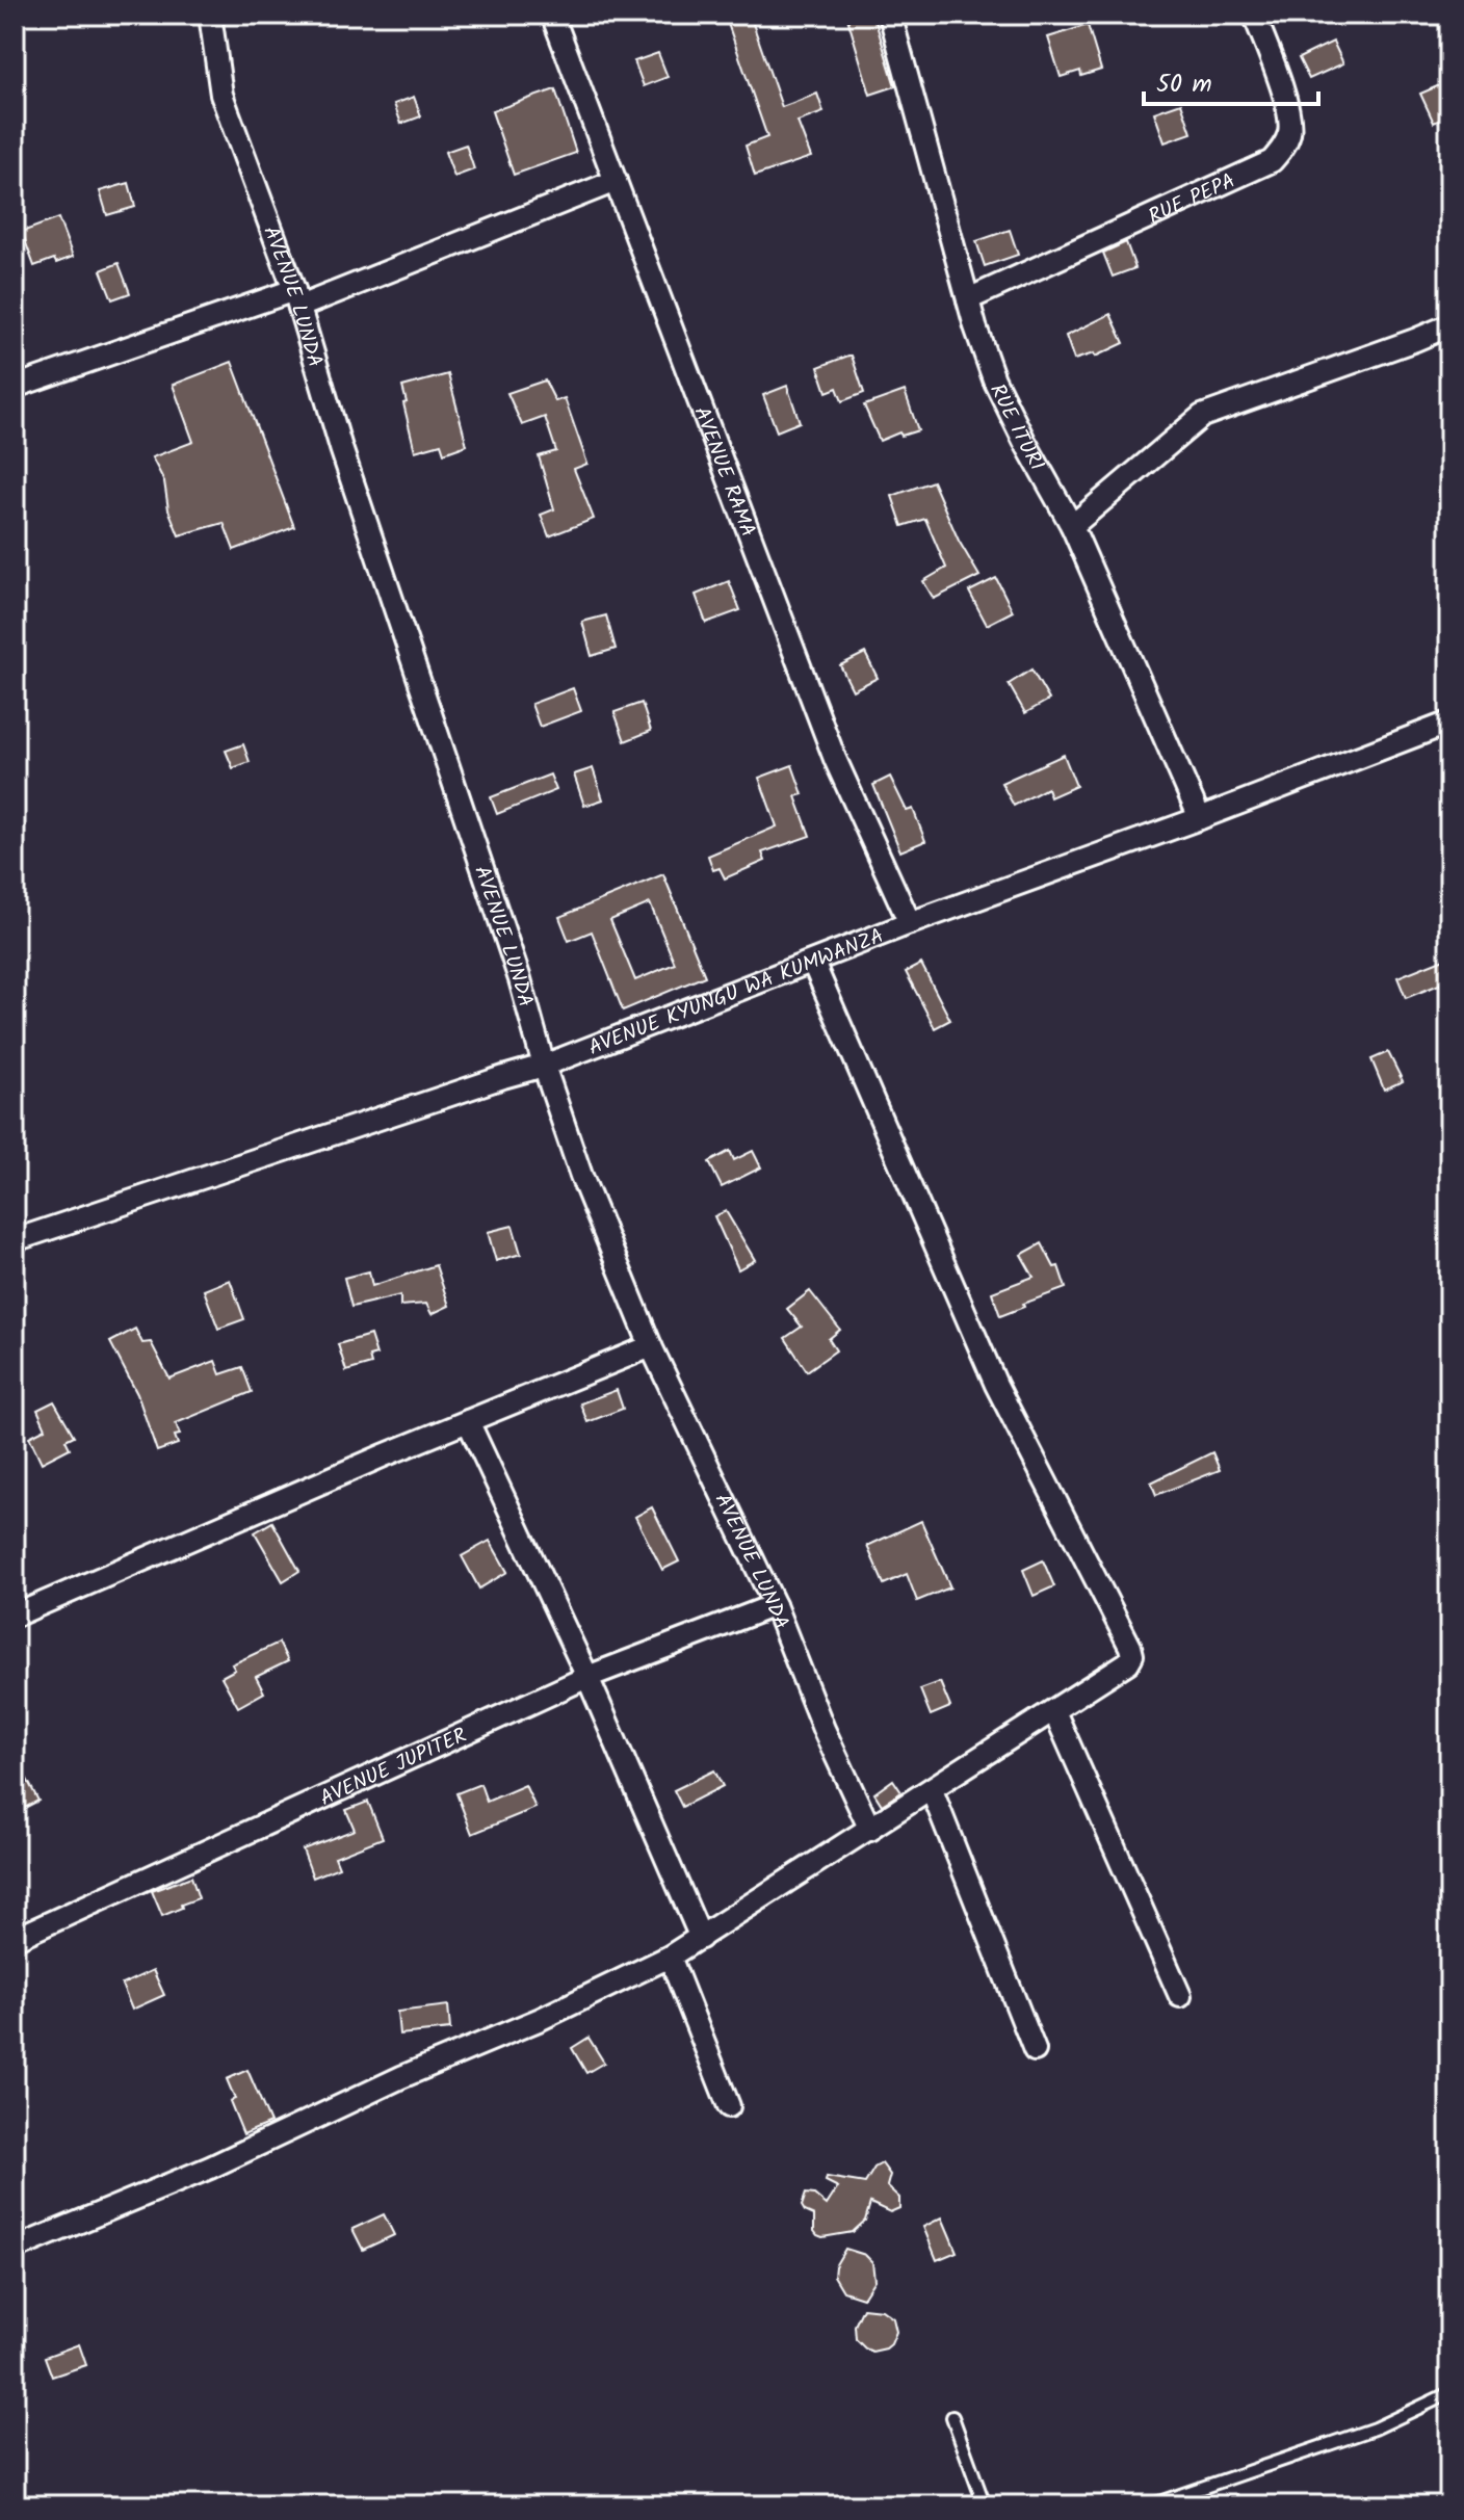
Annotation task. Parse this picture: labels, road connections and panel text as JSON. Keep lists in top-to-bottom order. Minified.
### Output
{"streets":{"street":["RUE PEPA","AVENUE LUNDA","RUE ITURI","AVENUE RAMA","AVENUE KYUNGU WA KUMWANZA","AVENUE JUPITER"]},"crossings":[["RUE PEPA","RUE ITURI"],["AVENUE LUNDA","AVENUE KYUNGU WA KUMWANZA"],["AVENUE LUNDA","AVENUE JUPITER"],["RUE ITURI","AVENUE KYUNGU WA KUMWANZA"],["AVENUE RAMA","AVENUE KYUNGU WA KUMWANZA"]],"scale_bar":"50 m"}
